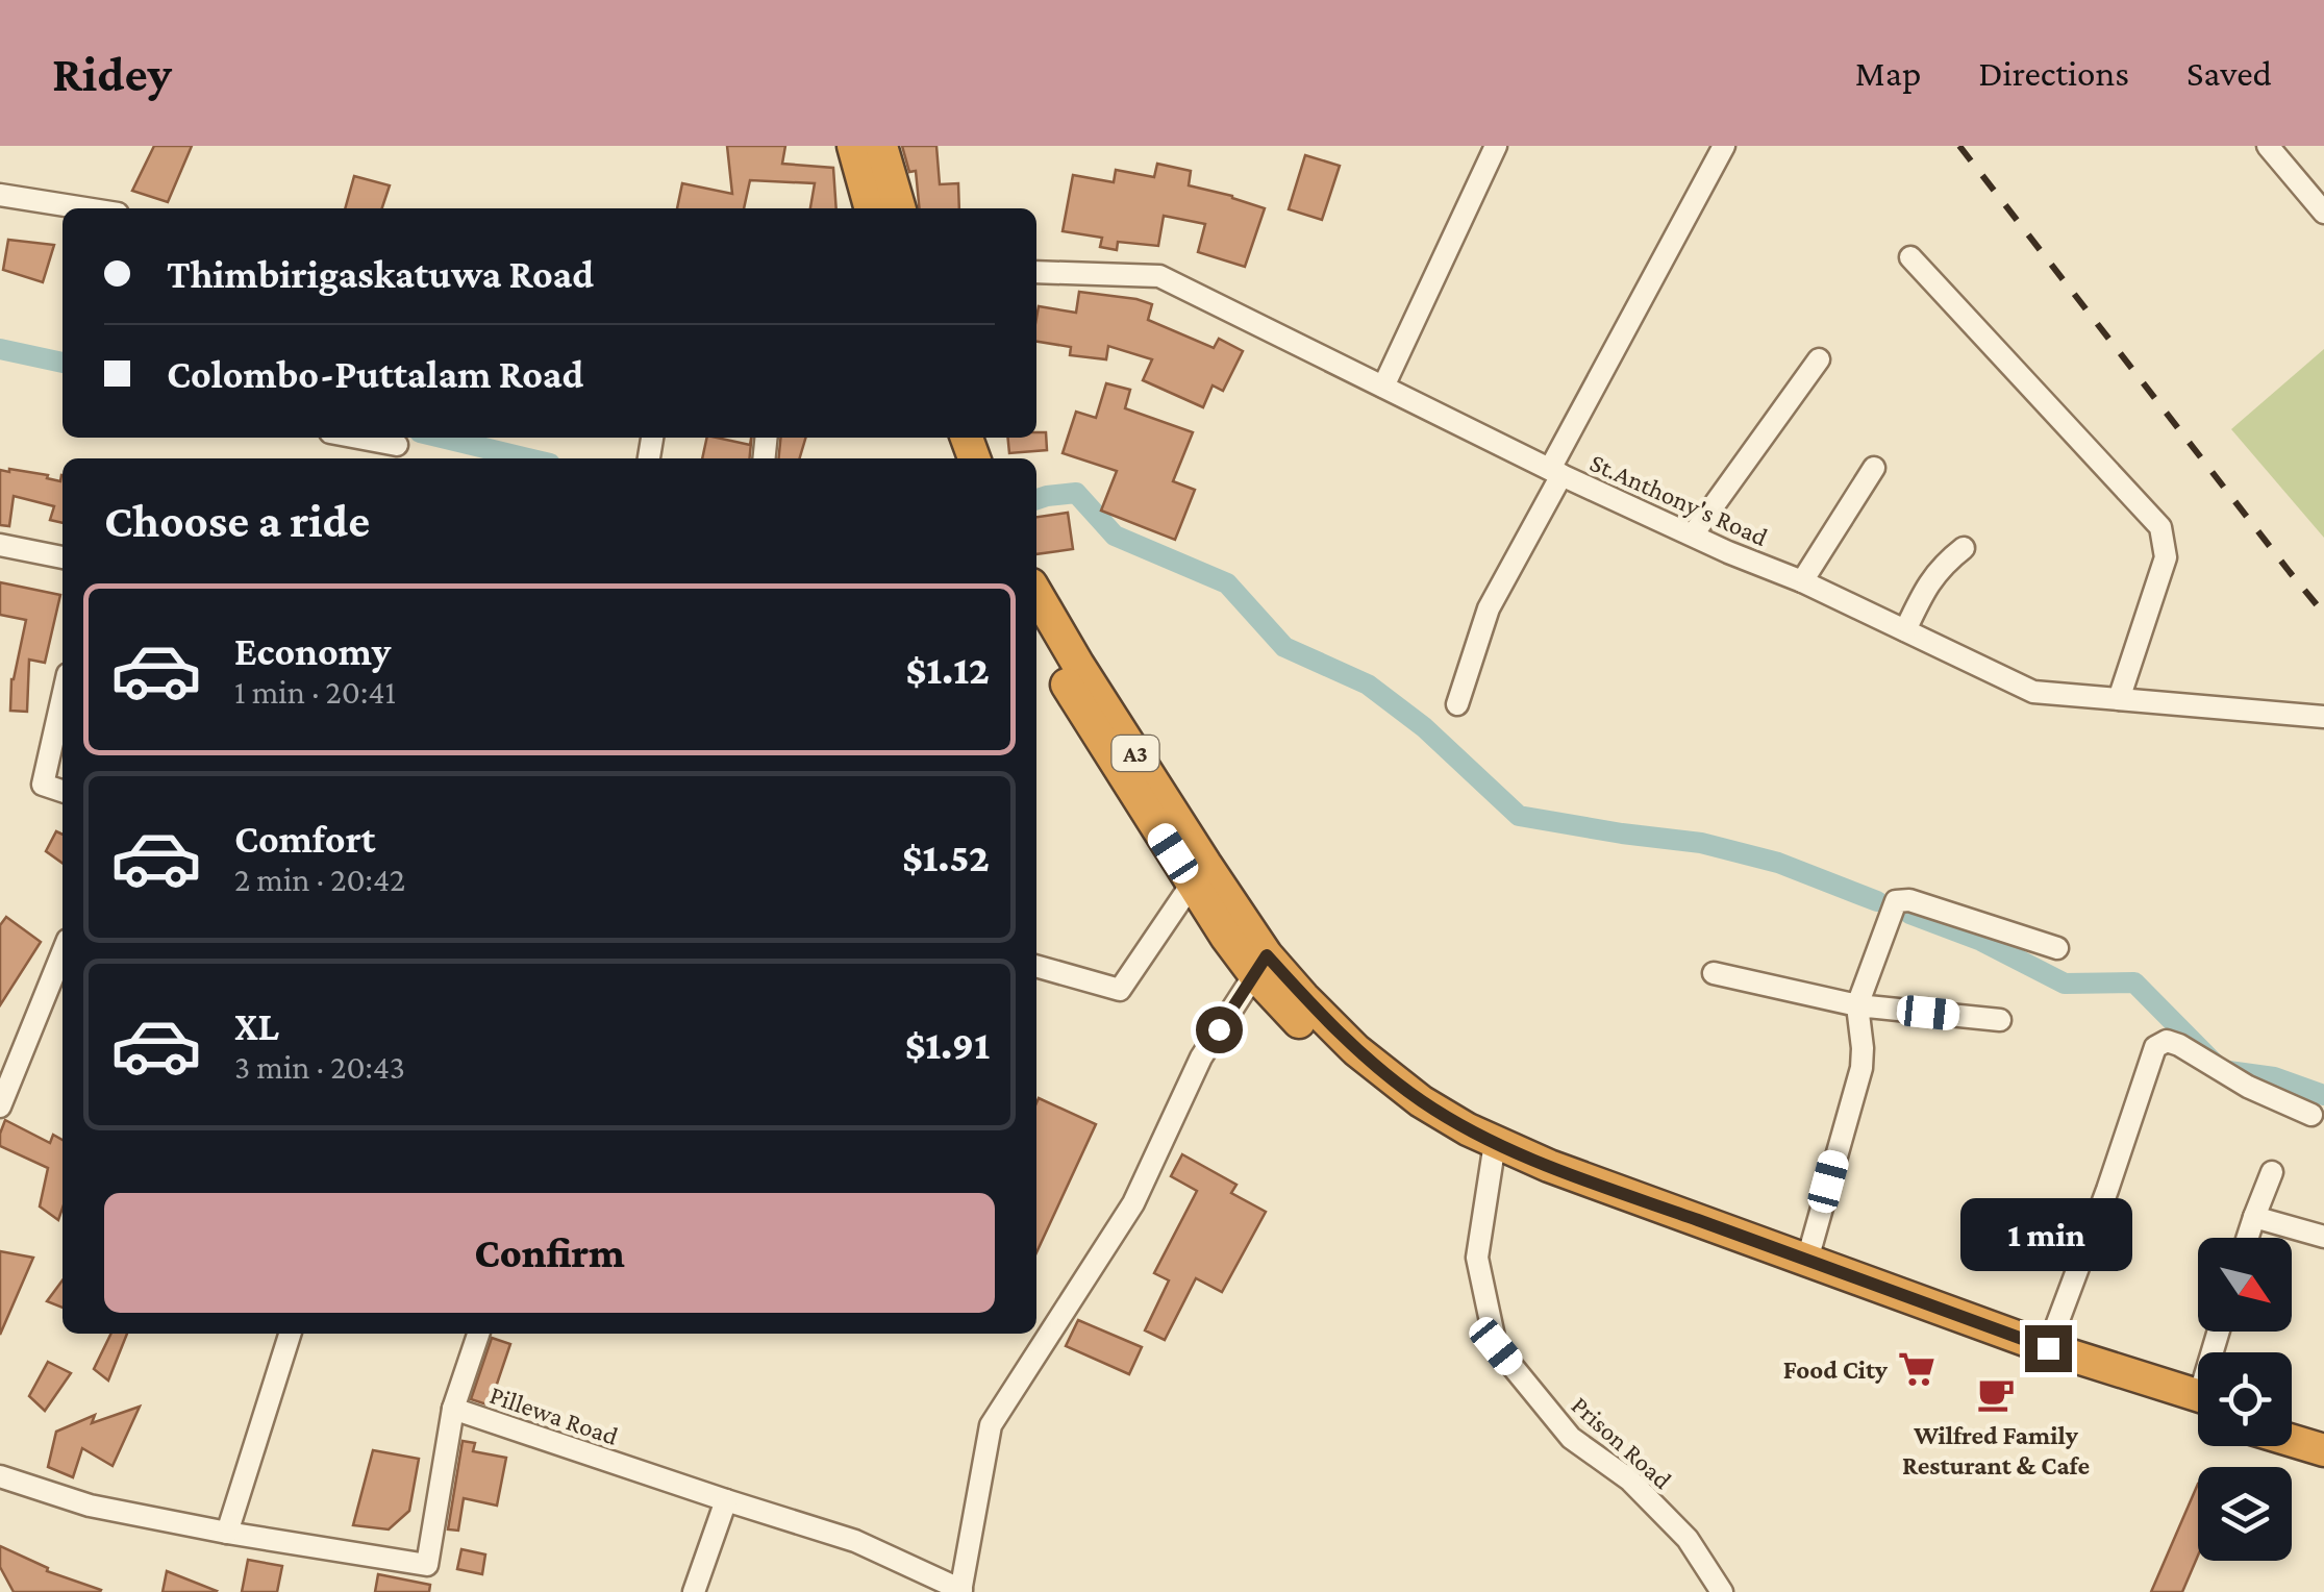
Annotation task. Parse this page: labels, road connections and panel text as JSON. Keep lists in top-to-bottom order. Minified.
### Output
{"streets":{"highway":["A3"],"street":["St.Anthony's Road","Pillewa Road","Prison Road"]},"crossings":[["A3","Prison Road"]],"places":{"supermarket":["Food City"],"cafe":["Wilfred Family Resturant & Cafe"]},"north":"bottom right","page":{"header":"Ridey","nav":["Map","Directions","Saved"],"banner":["Thimbirigaskatuwa Road","Colombo-Puttalam Road"],"heading":"Choose a ride","list":[{"name":"Economy","note":"1 min · 20:41","value":"$1.12"},{"name":"Comfort","note":"2 min · 20:42","value":"$1.52"},{"name":"XL","note":"3 min · 20:43","value":"$1.91"}],"buttons":"Confirm","bubble":"1 min"}}
